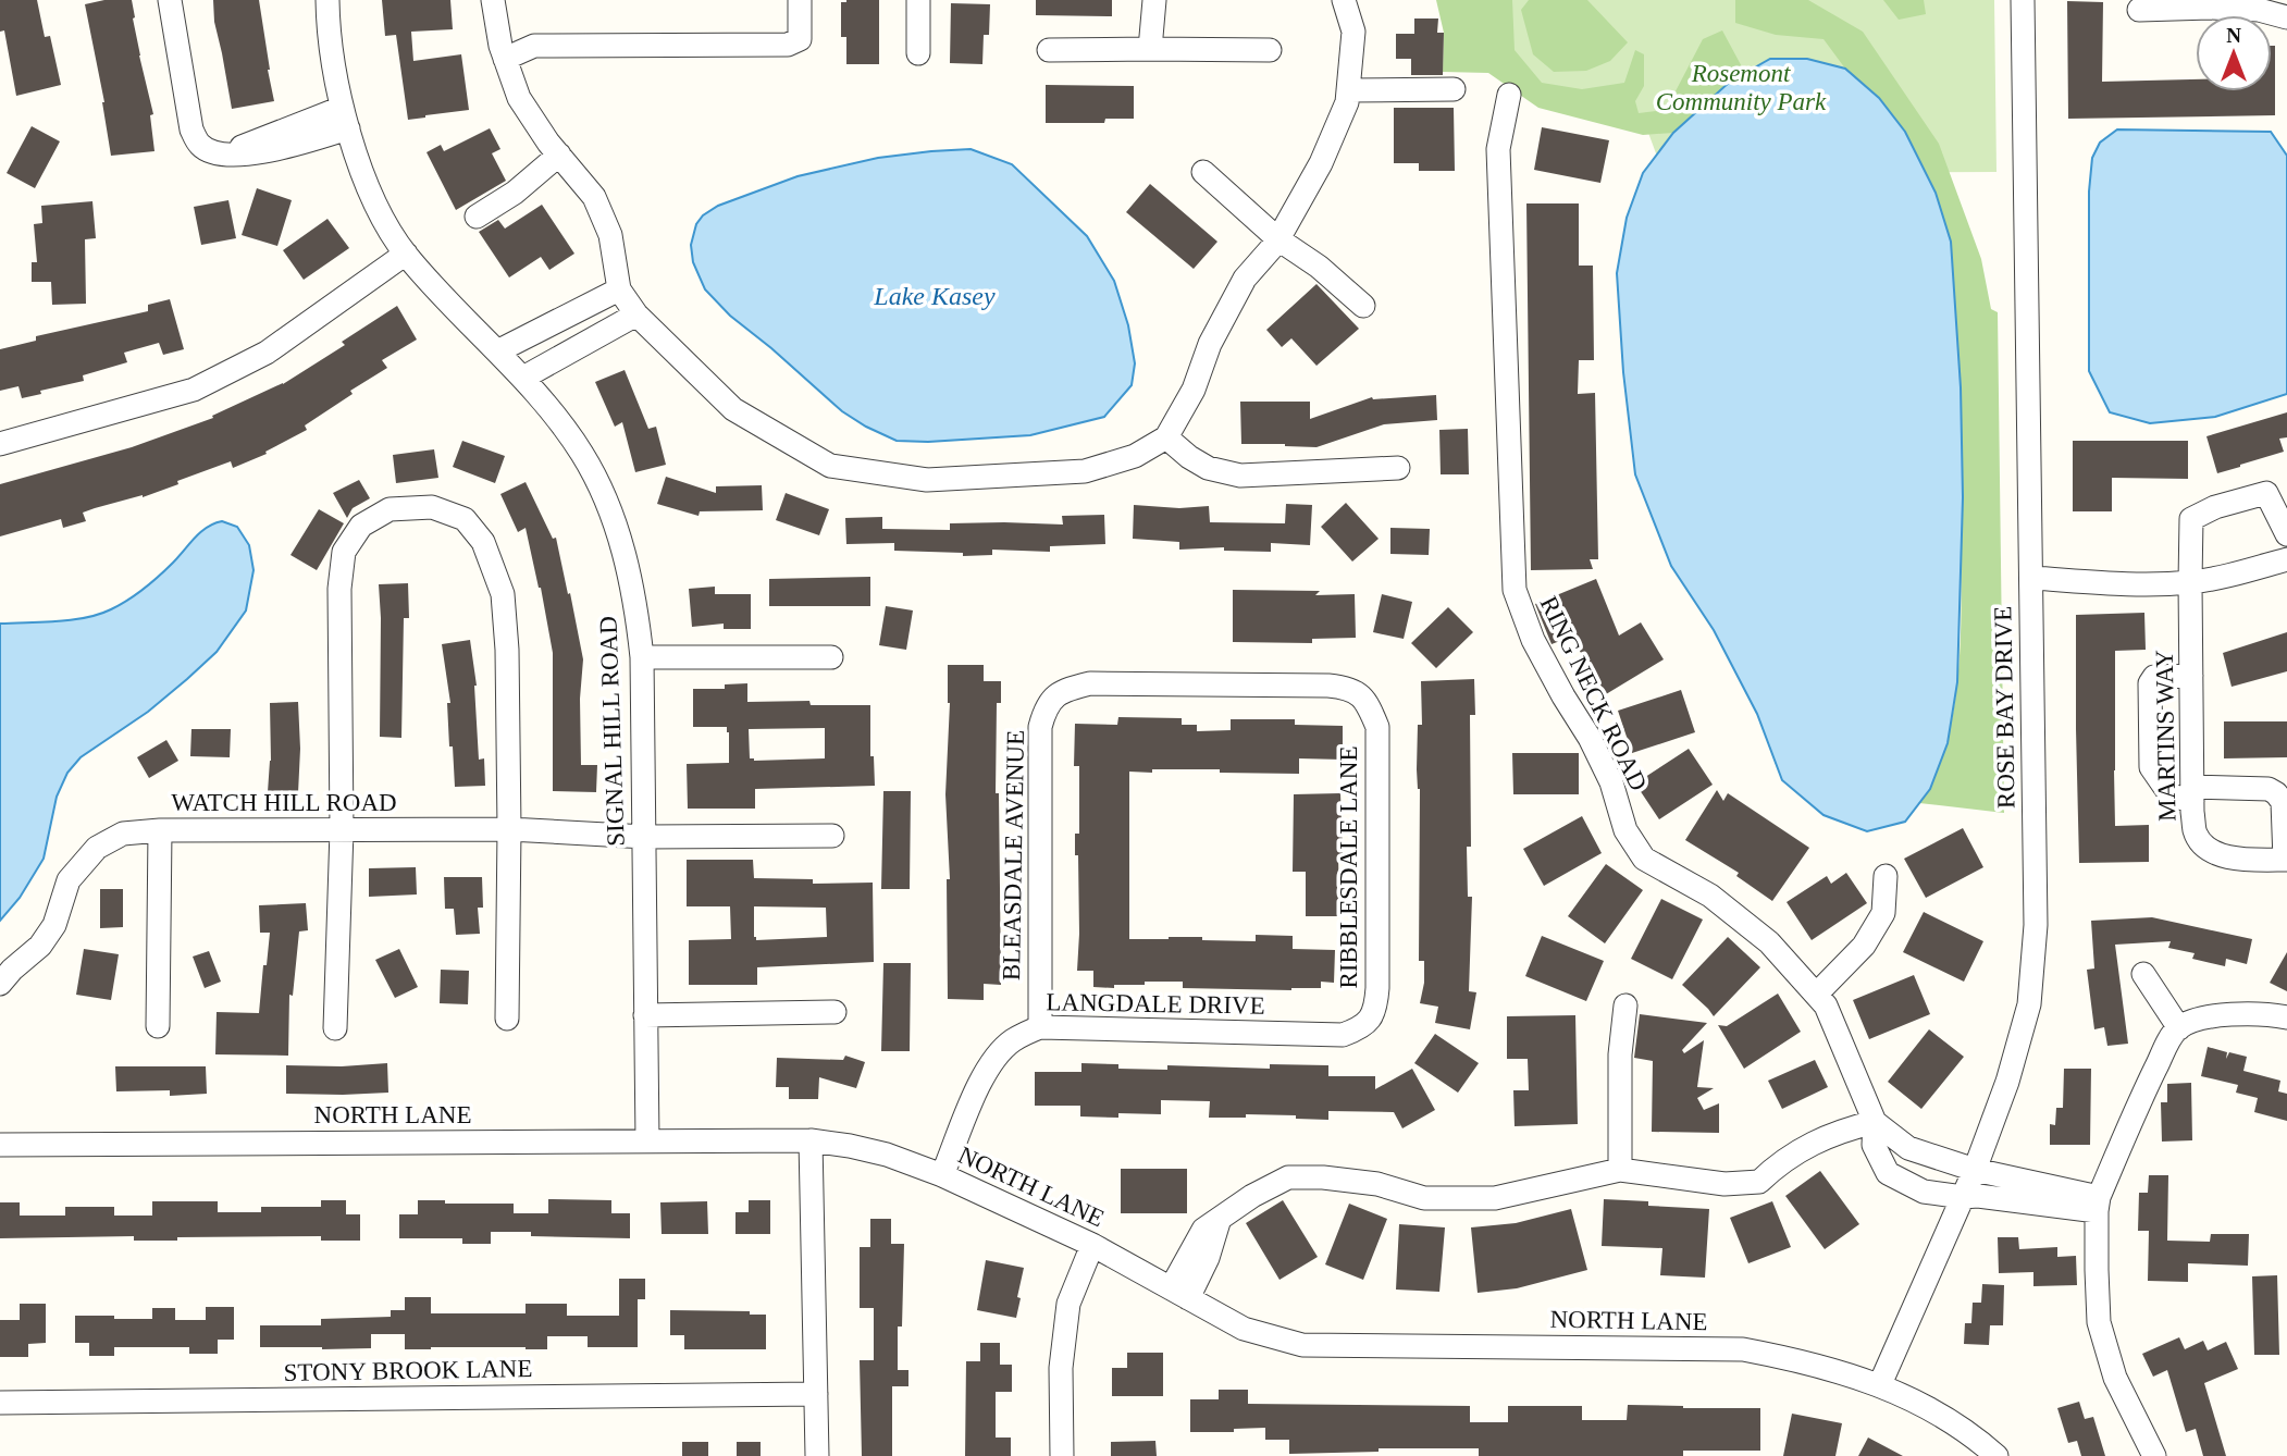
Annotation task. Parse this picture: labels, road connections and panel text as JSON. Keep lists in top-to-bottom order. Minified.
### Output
{"streets":{"street":["RING NECK ROAD","ROSE BAY DRIVE","SIGNAL HILL ROAD","MARTINS WAY","WATCH HILL ROAD","BLEASDALE AVENUE","RIBBLESDALE LANE","LANGDALE DRIVE","NORTH LANE","STONY BROOK LANE"]},"crossings":[["RING NECK ROAD","ROSE BAY DRIVE"],["ROSE BAY DRIVE","NORTH LANE"],["SIGNAL HILL ROAD","WATCH HILL ROAD"],["SIGNAL HILL ROAD","NORTH LANE"],["BLEASDALE AVENUE","RIBBLESDALE LANE"],["BLEASDALE AVENUE","LANGDALE DRIVE"],["RIBBLESDALE LANE","LANGDALE DRIVE"],["LANGDALE DRIVE","NORTH LANE"]],"water":["Lake Kasey"],"parks":["Rosemont Community Park"],"north":"top"}
